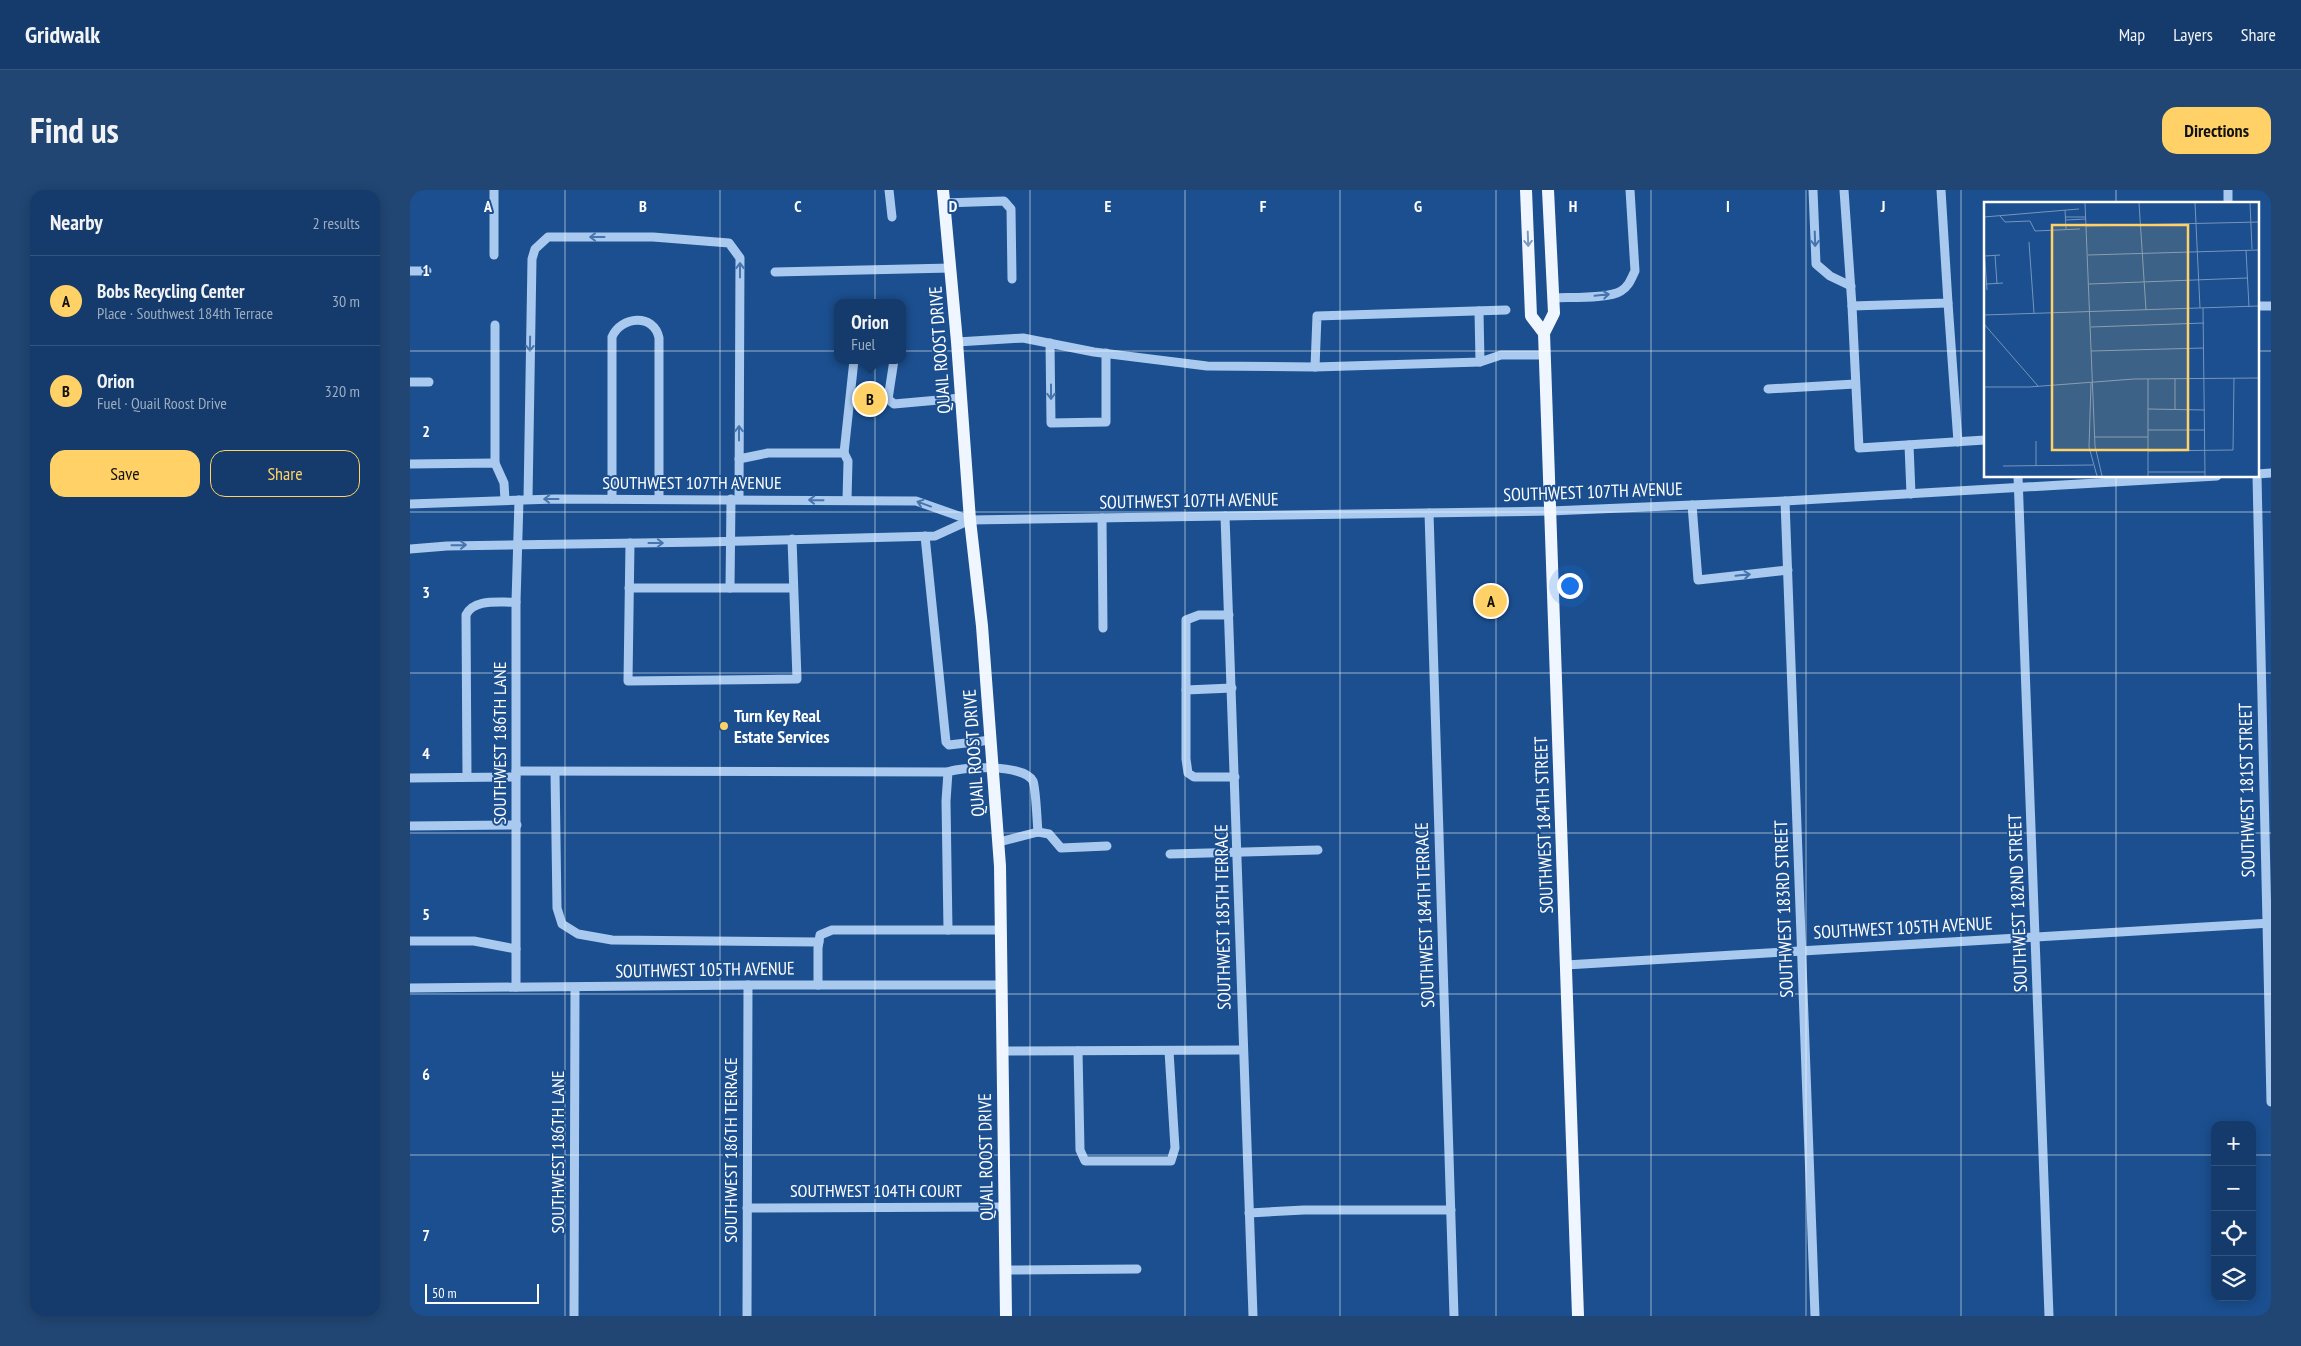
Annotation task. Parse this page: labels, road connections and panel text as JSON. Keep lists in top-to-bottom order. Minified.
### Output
{"streets":{"main road":["QUAIL ROOST DRIVE","SOUTHWEST 184TH STREET"],"street":["SOUTHWEST 107TH AVENUE","SOUTHWEST 186TH LANE","SOUTHWEST 181ST STREET","SOUTHWEST 182ND STREET","SOUTHWEST 183RD STREET","SOUTHWEST 184TH TERRACE","SOUTHWEST 185TH TERRACE","SOUTHWEST 105TH AVENUE","SOUTHWEST 186TH TERRACE","SOUTHWEST 104TH COURT"]},"crossings":[["QUAIL ROOST DRIVE","SOUTHWEST 107TH AVENUE"],["QUAIL ROOST DRIVE","SOUTHWEST 105TH AVENUE"],["QUAIL ROOST DRIVE","SOUTHWEST 104TH COURT"],["SOUTHWEST 107TH AVENUE","SOUTHWEST 186TH LANE"],["SOUTHWEST 107TH AVENUE","SOUTHWEST 184TH STREET"],["SOUTHWEST 107TH AVENUE","SOUTHWEST 182ND STREET"],["SOUTHWEST 107TH AVENUE","SOUTHWEST 183RD STREET"],["SOUTHWEST 107TH AVENUE","SOUTHWEST 184TH TERRACE"],["SOUTHWEST 107TH AVENUE","SOUTHWEST 185TH TERRACE"],["SOUTHWEST 186TH LANE","SOUTHWEST 105TH AVENUE"],["SOUTHWEST 181ST STREET","SOUTHWEST 105TH AVENUE"],["SOUTHWEST 184TH STREET","SOUTHWEST 105TH AVENUE"],["SOUTHWEST 182ND STREET","SOUTHWEST 105TH AVENUE"],["SOUTHWEST 183RD STREET","SOUTHWEST 105TH AVENUE"],["SOUTHWEST 105TH AVENUE","SOUTHWEST 186TH TERRACE"],["SOUTHWEST 186TH TERRACE","SOUTHWEST 104TH COURT"]],"places":["Turn Key Real Estate Services"],"scale_bar":"50 m","page":{"header":"Gridwalk","nav":["Map","Layers","Share"],"title":"Find us","buttons":["Directions",["Save","Share"]],"heading":["Nearby","2 results"],"list":[{"mark":"A","name":"Bobs Recycling Center","note":"Place · Southwest 184th Terrace","value":"30 m"},{"mark":"B","name":"Orion","note":"Fuel · Quail Roost Drive","value":"320 m"}],"popup":["Orion","Fuel"],"pins":["B","A"],"map_buttons":["+","−"],"scale":"50 m"},"grid":{"columns":["A","B","C","D","E","F","G","H","I","J"],"rows":["1","2","3","4","5","6","7"]}}
